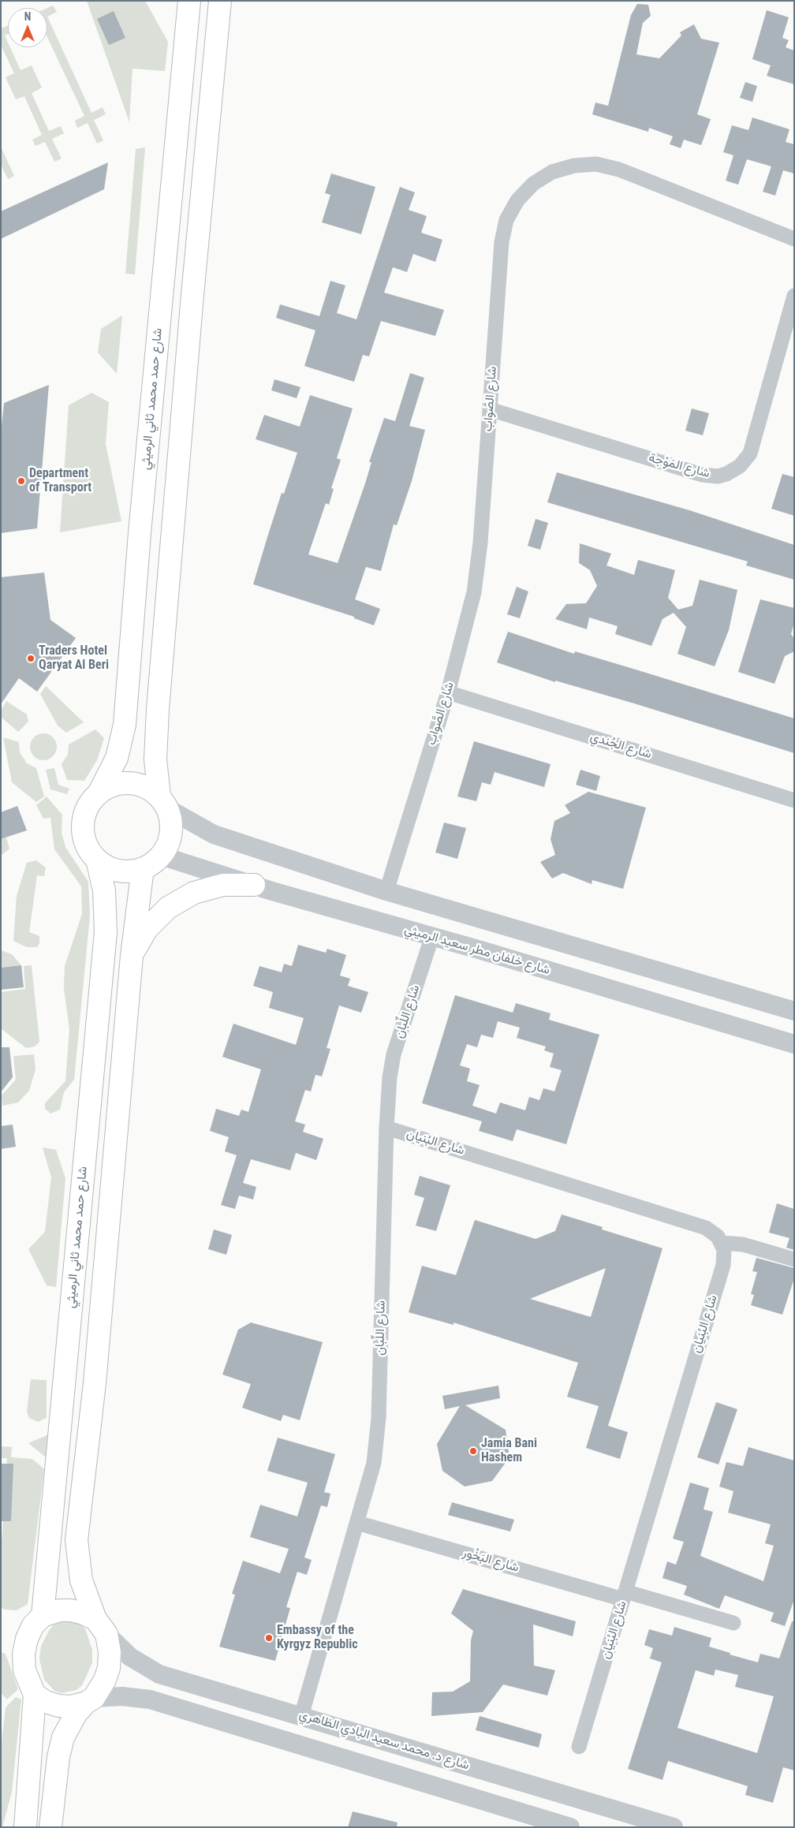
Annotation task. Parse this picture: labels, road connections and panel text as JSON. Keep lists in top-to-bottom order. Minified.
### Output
{"streets":{"main road":["شارع حمد محمد ثاني الرميثي"],"street":["شارع الصَّواب","شارع المَوْجة","شارع الجُندي","شارع خلفان مطر سعيد الرميثي","شارع اللِّبان","شارع البُنيان","شارع البَخُور","شارع د. محمد سعيد البادي الظاهري"]},"crossings":[["شارع حمد محمد ثاني الرميثي","شارع خلفان مطر سعيد الرميثي"],["شارع حمد محمد ثاني الرميثي","شارع د. محمد سعيد البادي الظاهري"],["شارع الصَّواب","شارع المَوْجة"],["شارع الصَّواب","شارع الجُندي"],["شارع خلفان مطر سعيد الرميثي","شارع اللِّبان"],["شارع اللِّبان","شارع البُنيان"],["شارع اللِّبان","شارع البَخُور"],["شارع اللِّبان","شارع د. محمد سعيد البادي الظاهري"],["شارع البُنيان","شارع البَخُور"]],"places":["Department of Transport","Traders Hotel Qaryat Al Beri","Jamia Bani Hashem","Embassy of the Kyrgyz Republic"],"north":"top"}
